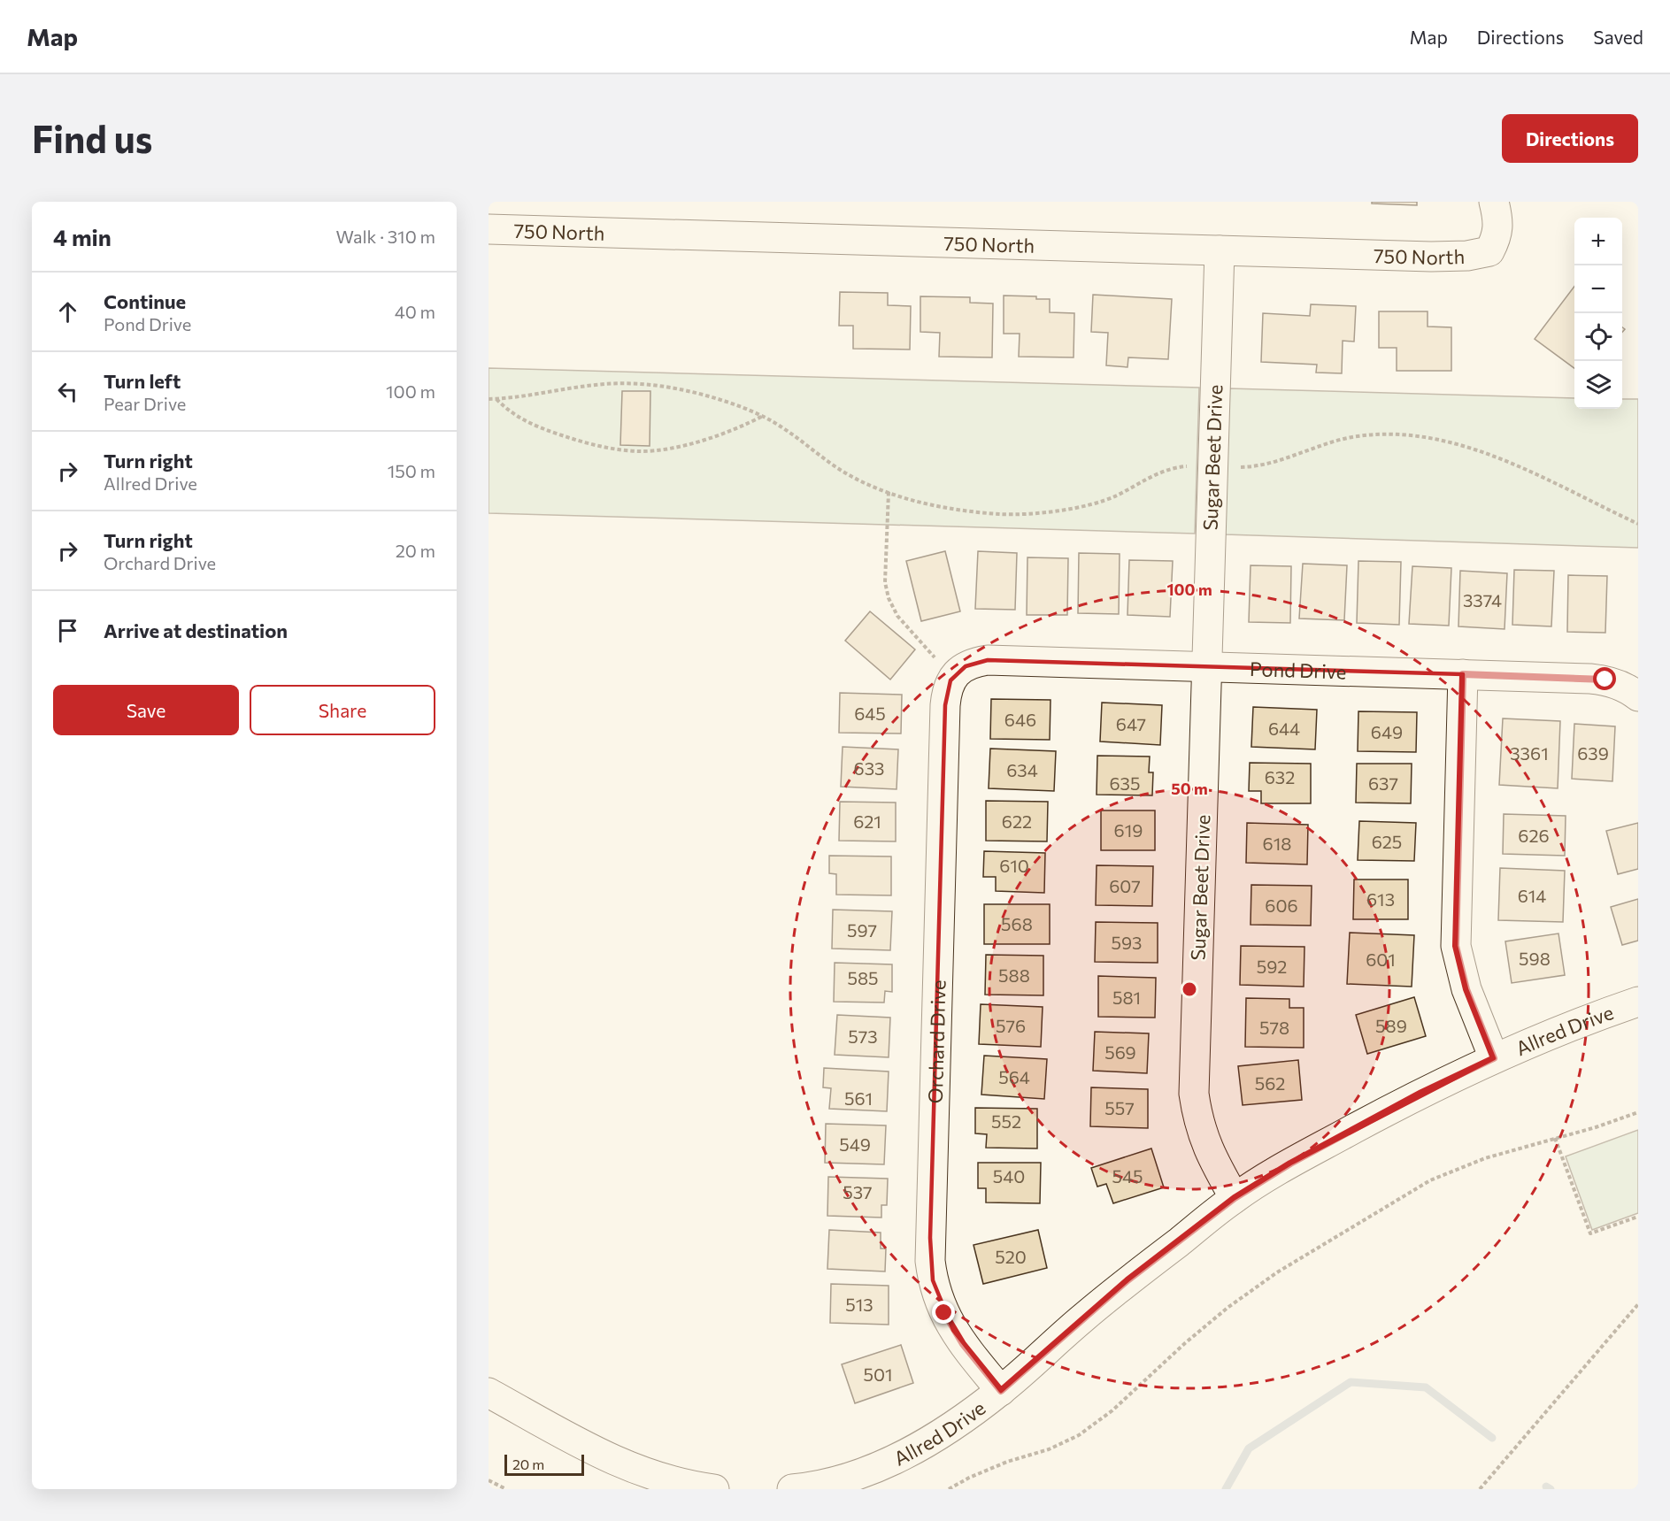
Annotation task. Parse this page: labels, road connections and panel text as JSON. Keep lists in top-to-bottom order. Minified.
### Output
{"streets":{"street":["750 North","Sugar Beet Drive","Pond Drive","Allred Drive","Orchard Drive"]},"crossings":[["750 North","Sugar Beet Drive"],["Sugar Beet Drive","Pond Drive"],["Sugar Beet Drive","Allred Drive"],["Pond Drive","Orchard Drive"],["Allred Drive","Orchard Drive"]],"house_numbers":["3374","645","646","647","644","649","3361","639","633","634","632","635","637","621","622","619","626","625","618","610","607","614","613","606","568","597","593","598","601","592","588","585","581","576","589","578","573","569","564","562","561","557","552","549","540","545","537","520","513","501"],"scale_bar":"20 m","page":{"header":"Map","nav":["Map","Directions","Saved"],"buttons":["Directions",["Save","Share"]],"title":"Find us","heading":["4 min","Walk · 310 m"],"map_buttons":["+","−"],"list":[["Continue","Pond Drive","40 m"],["Turn left","Pear Drive","100 m"],["Turn right","Allred Drive","150 m"],["Turn right","Orchard Drive","20 m"],"Arrive at destination"],"scale":"20 m"},"rings":["100 m","50 m"]}
